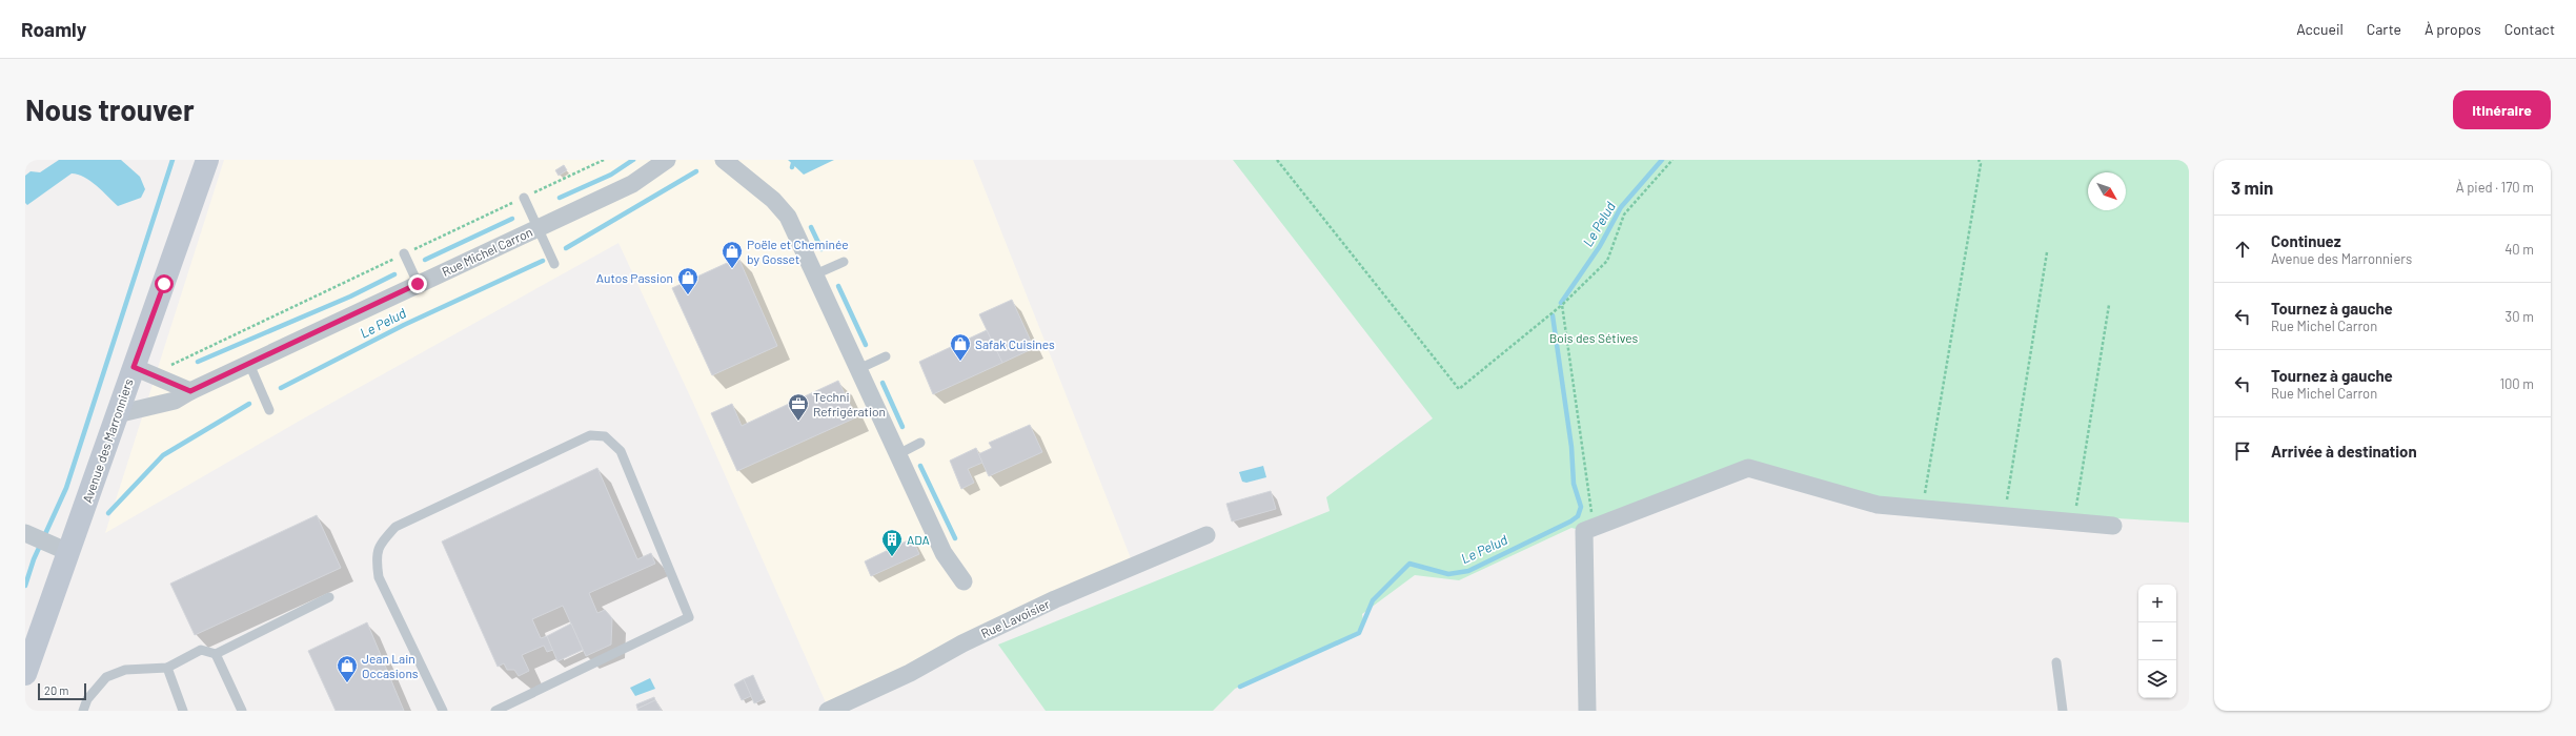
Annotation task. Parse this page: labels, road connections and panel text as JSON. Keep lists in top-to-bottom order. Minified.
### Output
{"streets":{"main road":["Avenue des Marronniers"],"street":["Rue Michel Carron","Rue Lavoisier"]},"crossings":[["Rue Michel Carron","Avenue des Marronniers"]],"water":["Le Pelud"],"parks":["Bois des Sétives"],"places":{"shop":["Poële et Cheminée by Gosset","Autos Passion","Safak Cuisines","Jean Lain Occasions"],"office":["Techni Refrigération"],"building":["ADA"]},"scale_bar":"20 m","north":"bottom right","page":{"header":"Roamly","nav":["Accueil","Carte","À propos","Contact"],"buttons":"Itinéraire","title":"Nous trouver","heading":["3 min","À pied · 170 m"],"list":[["Continuez","Avenue des Marronniers","40 m"],["Tournez à gauche","Rue Michel Carron","30 m"],["Tournez à gauche","Rue Michel Carron","100 m"],"Arrivée à destination"],"map_buttons":["+","−"],"scale":"20 m"}}
